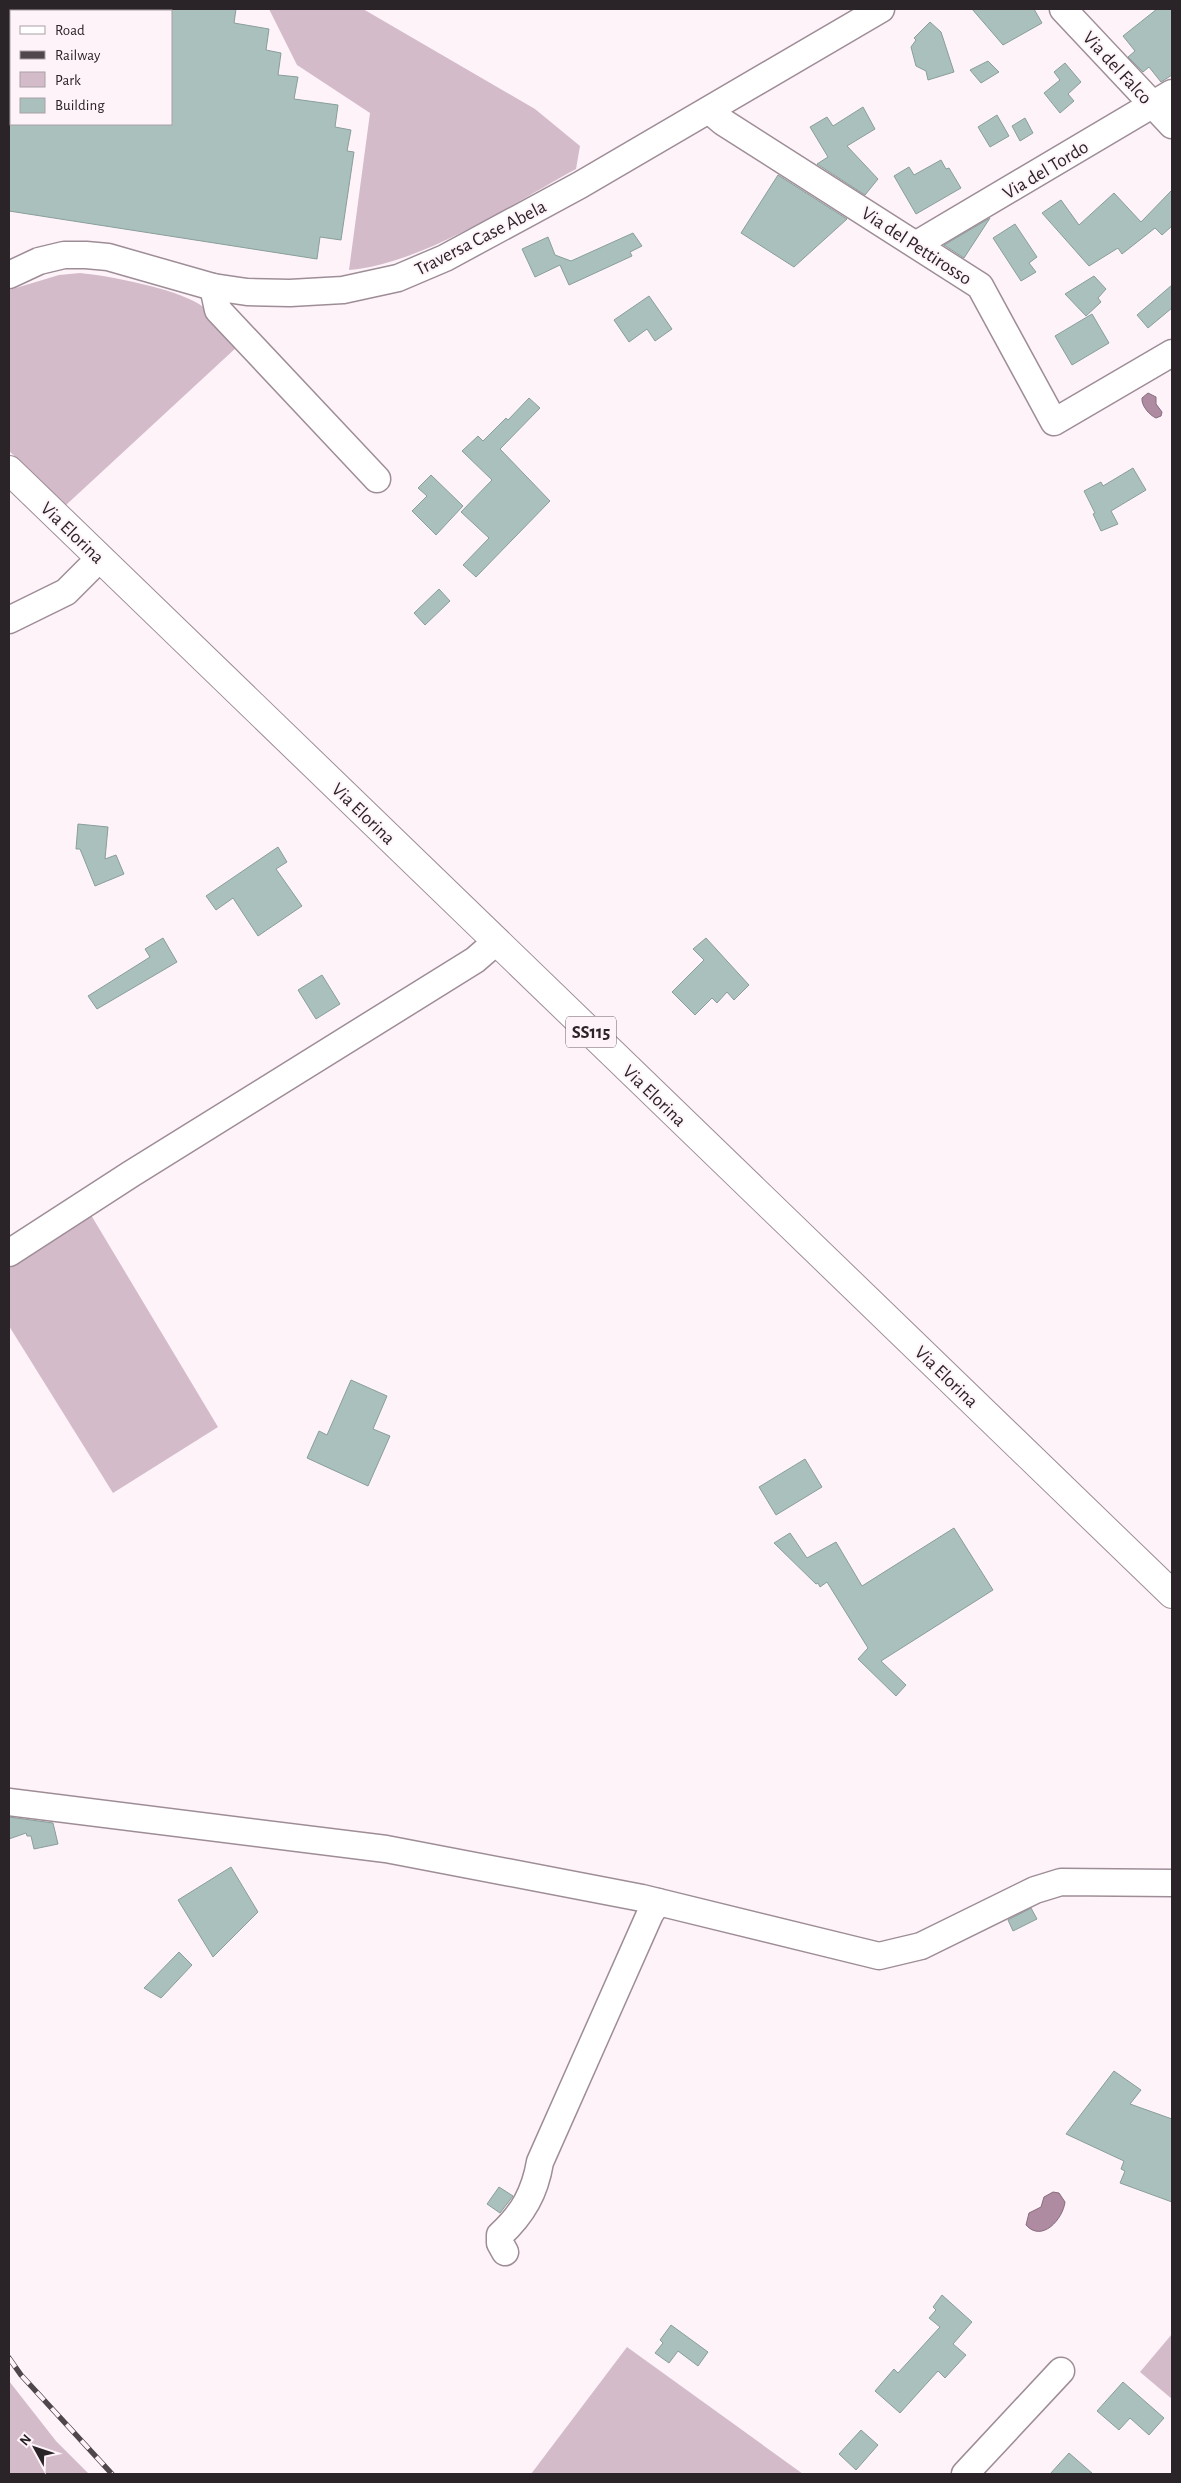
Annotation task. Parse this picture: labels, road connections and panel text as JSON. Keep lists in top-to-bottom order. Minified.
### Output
{"streets":{"main road":["Via Elorina","SS115"],"street":["Via del Falco","Via del Tordo","Traversa Case Abela","Via del Pettirosso"]},"crossings":[["Via del Falco","Via del Tordo"],["Via del Tordo","Via del Pettirosso"],["Traversa Case Abela","Via del Pettirosso"]],"legend":["Road","Railway","Park","Building"],"north":"top left"}
